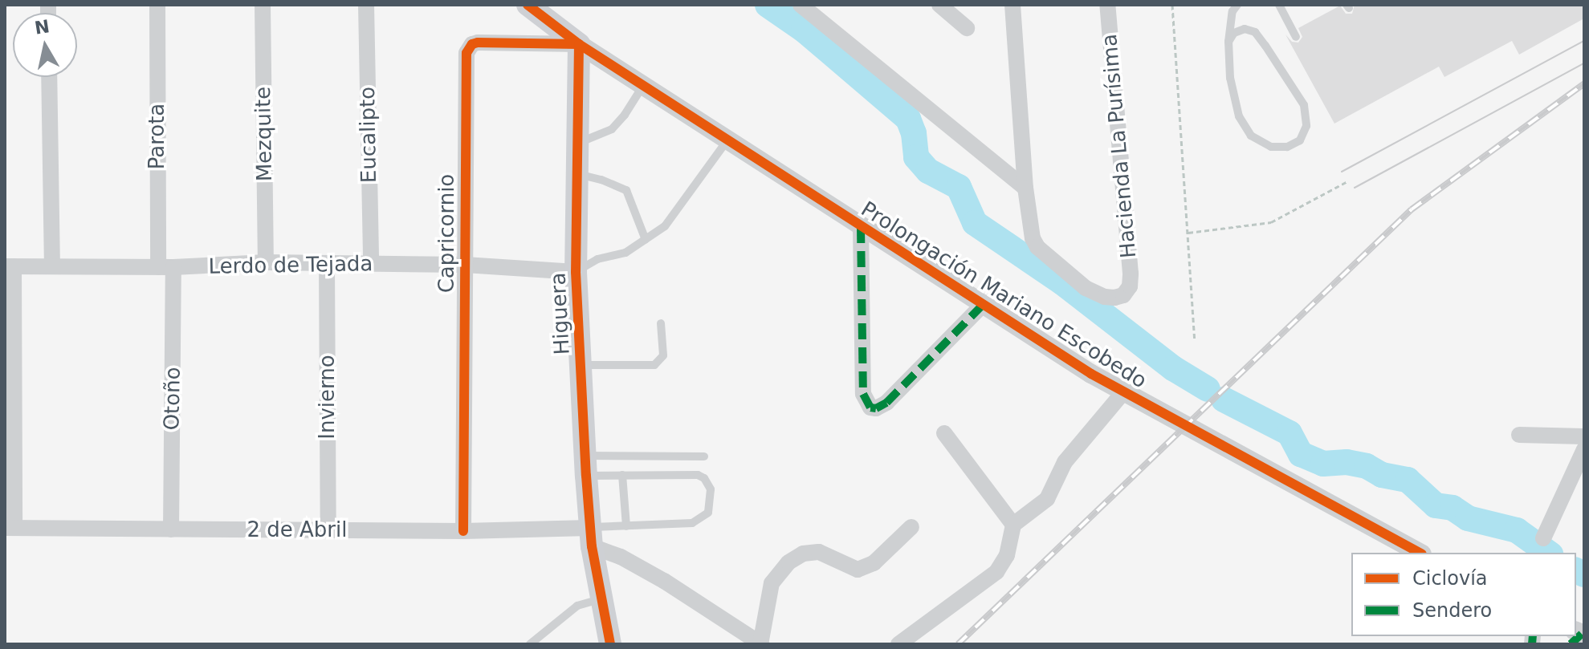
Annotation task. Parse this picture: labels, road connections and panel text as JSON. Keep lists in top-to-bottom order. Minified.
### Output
{"streets":{"main road":["Higuera"],"street":["Mezquite","Eucalipto","Parota","Hacienda La Purísima","Capricornio","Lerdo de Tejada","Prolongación Mariano Escobedo","Invierno","Otoño","2 de Abril"]},"crossings":[["Mezquite","Lerdo de Tejada"],["Eucalipto","Lerdo de Tejada"],["Parota","Lerdo de Tejada"],["Parota","Otoño"],["Capricornio","Lerdo de Tejada"],["Capricornio","Prolongación Mariano Escobedo"],["Capricornio","Higuera"],["Capricornio","2 de Abril"],["Lerdo de Tejada","Higuera"],["Lerdo de Tejada","Invierno"],["Lerdo de Tejada","Otoño"],["Prolongación Mariano Escobedo","Higuera"],["Higuera","2 de Abril"],["Invierno","2 de Abril"],["Otoño","2 de Abril"]],"legend":["Ciclovía","Sendero"],"north":"top"}
